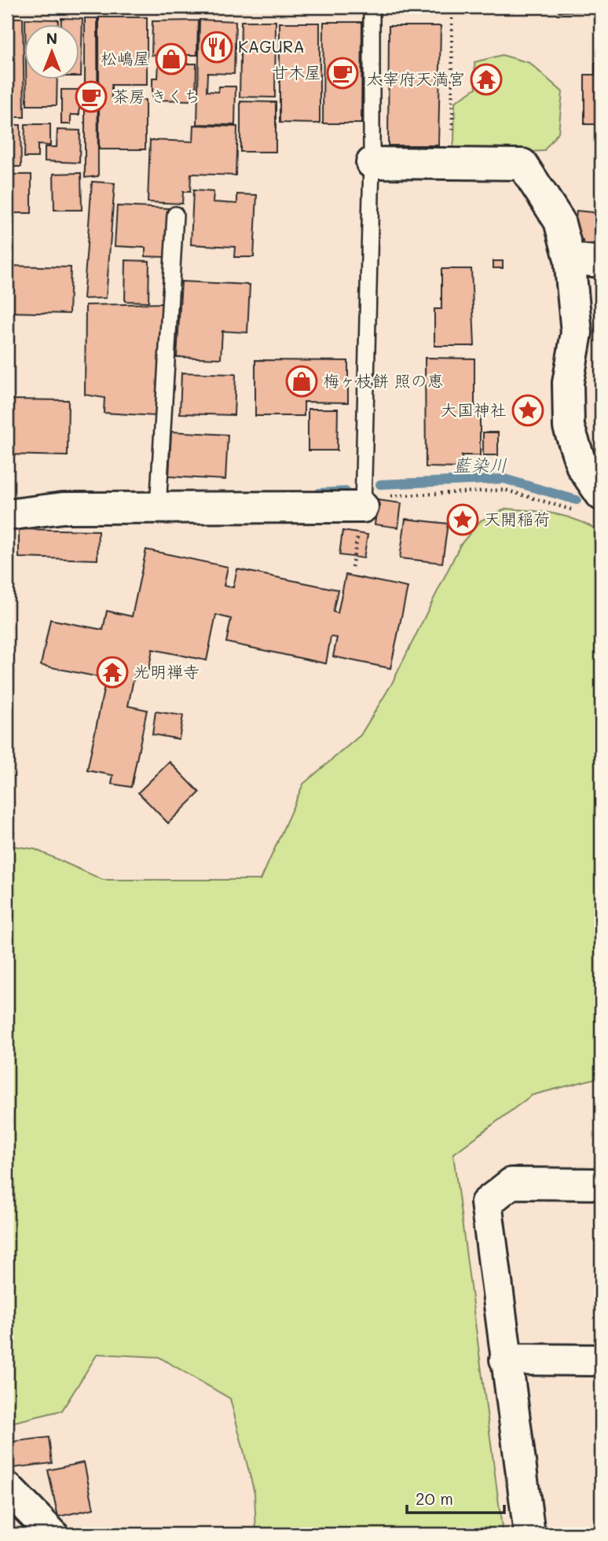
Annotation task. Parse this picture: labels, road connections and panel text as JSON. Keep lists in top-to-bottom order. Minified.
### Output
{"water":["藍染川"],"places":{"restaurant":["KAGURA"],"shop":["松嶋屋","梅ヶ枝餅 照の恵"],"cafe":["甘木屋","茶房 きくち"],"temple":["太宰府天満宮","光明禅寺"],"place":["大国神社","天開稲荷"]},"scale_bar":"20 m","north":"top"}
